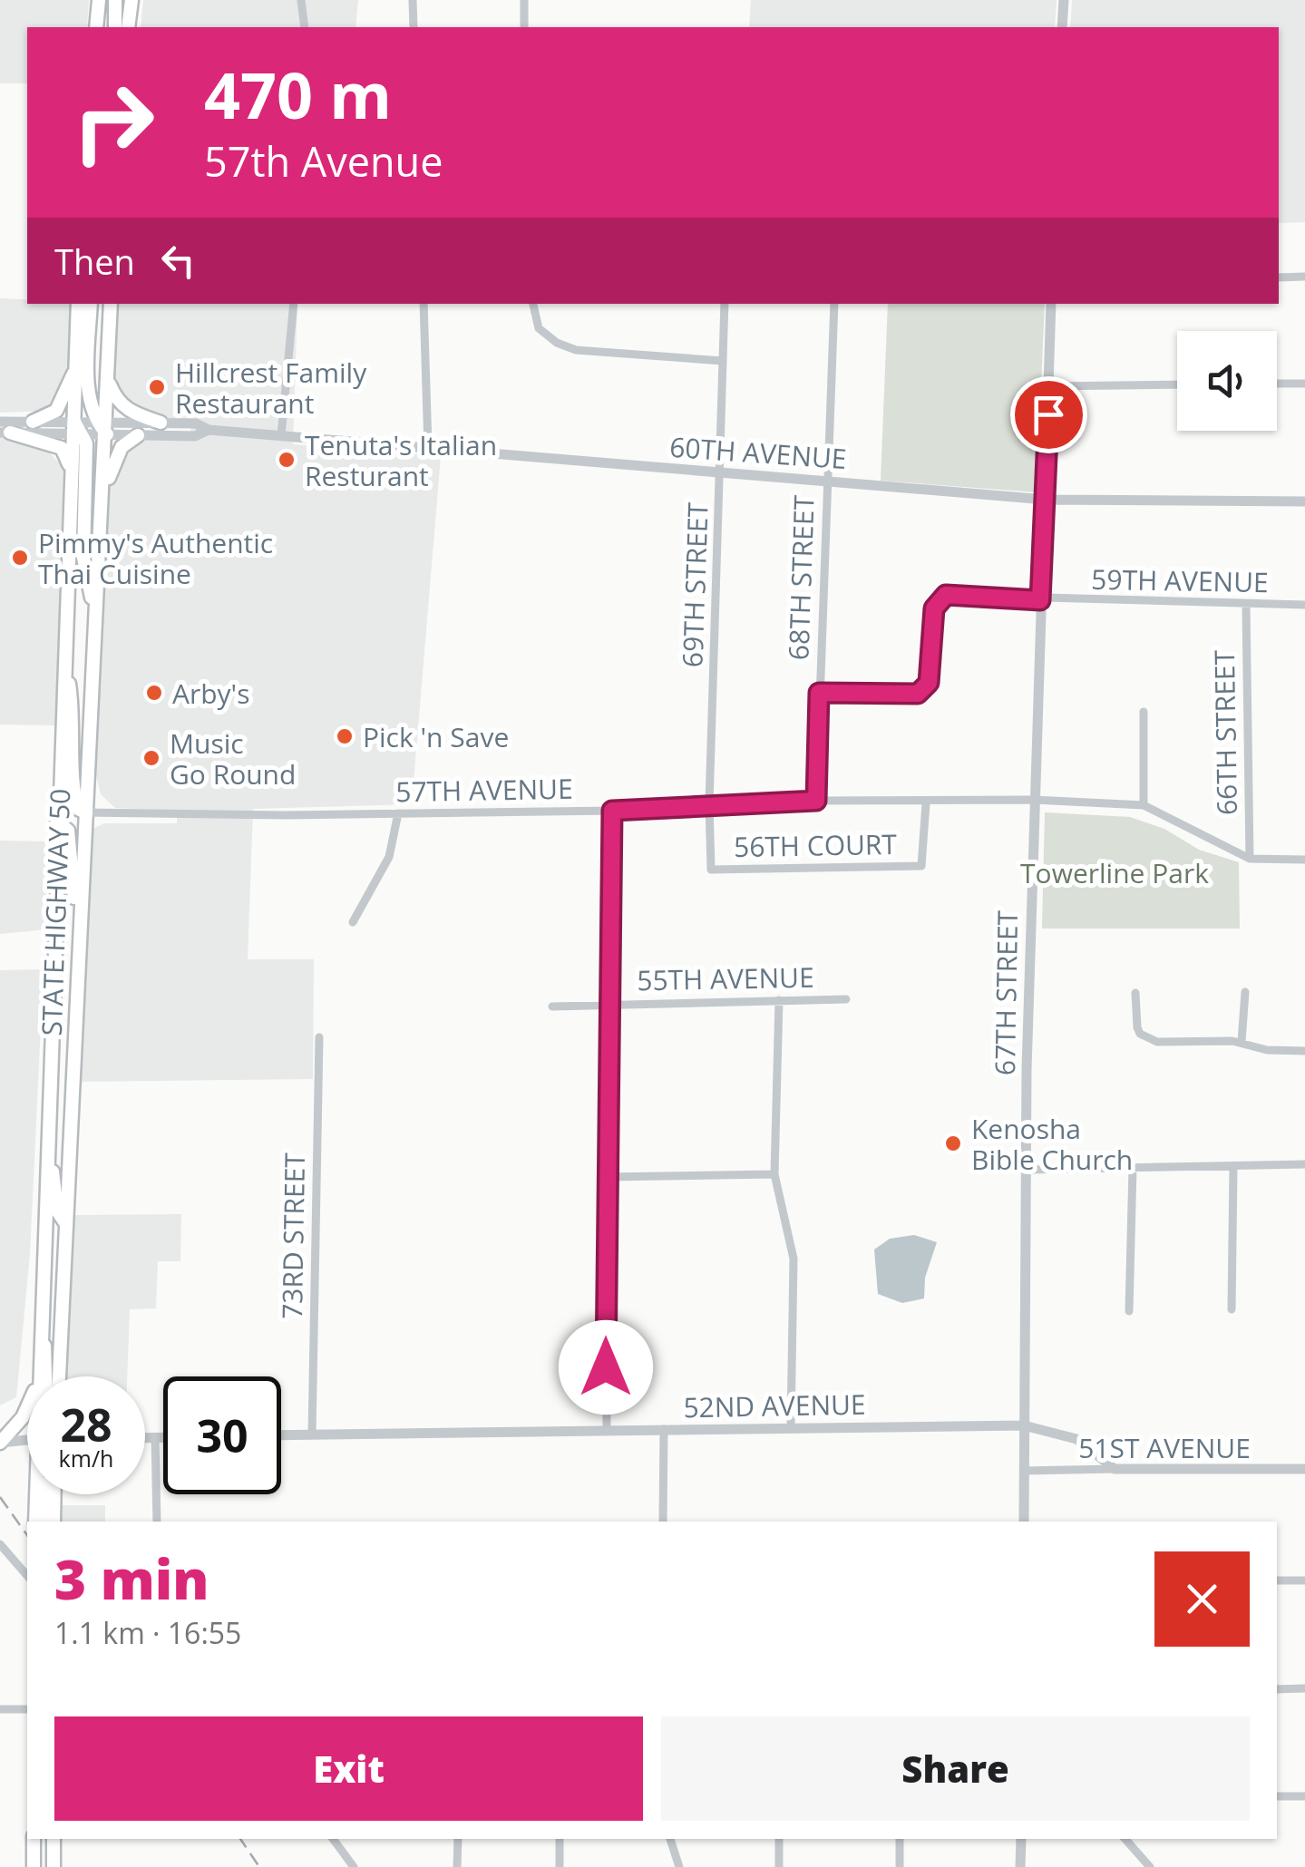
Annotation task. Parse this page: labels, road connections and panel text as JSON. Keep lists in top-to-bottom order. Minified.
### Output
{"streets":{"main road":["STATE HIGHWAY 50"],"street":["60TH AVENUE","68TH STREET","59TH AVENUE","69TH STREET","66TH STREET","57TH AVENUE","56TH COURT","55TH AVENUE","67TH STREET","73RD STREET","52ND AVENUE","51ST AVENUE"]},"crossings":[["60TH AVENUE","68TH STREET"],["60TH AVENUE","69TH STREET"],["60TH AVENUE","STATE HIGHWAY 50"],["60TH AVENUE","67TH STREET"],["68TH STREET","59TH AVENUE"],["68TH STREET","57TH AVENUE"],["59TH AVENUE","66TH STREET"],["59TH AVENUE","67TH STREET"],["69TH STREET","57TH AVENUE"],["69TH STREET","56TH COURT"],["66TH STREET","57TH AVENUE"],["57TH AVENUE","56TH COURT"],["57TH AVENUE","STATE HIGHWAY 50"],["57TH AVENUE","67TH STREET"],["67TH STREET","52ND AVENUE"],["67TH STREET","51ST AVENUE"],["73RD STREET","52ND AVENUE"],["52ND AVENUE","51ST AVENUE"]],"parks":["Towerline Park"],"places":["Hillcrest Family Restaurant","Tenuta's Italian Resturant","Pimmy's Authentic Thai Cuisine","Arby's","Pick 'n Save","Music Go Round","Kenosha Bible Church"],"page":{"turn":["470 m","57th Avenue"],"then":"Then","speed":"28 km/h","limit":"30","heading":["3 min","1.1 km · 16:55"],"buttons":["Exit","Share"]}}
